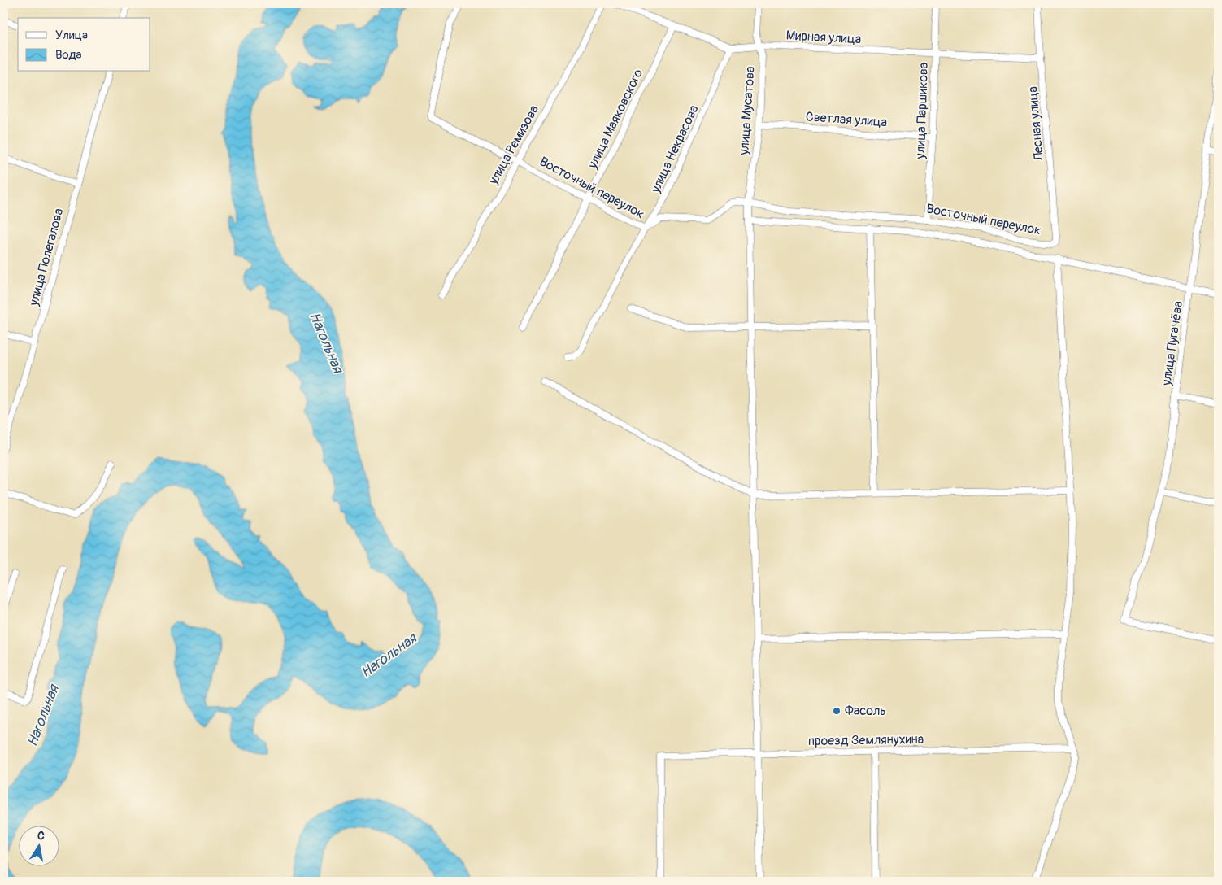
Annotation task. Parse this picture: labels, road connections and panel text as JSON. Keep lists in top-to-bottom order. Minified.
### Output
{"streets":{"street":["Мирная улица","улица Мусатова","улица Паршикова","улица Маяковского","Светлая улица","Лесная улица","улица Ремизова","улица Некрасова","Восточный переулок","улица Полегалова","улица Пугачёва","проезд Землянухина"]},"crossings":[["Мирная улица","улица Мусатова"],["Мирная улица","улица Паршикова"],["Мирная улица","улица Маяковского"],["Мирная улица","Лесная улица"],["Мирная улица","улица Некрасова"],["улица Мусатова","Светлая улица"],["улица Мусатова","Восточный переулок"],["улица Мусатова","проезд Землянухина"],["улица Паршикова","Светлая улица"],["улица Паршикова","Восточный переулок"],["улица Маяковского","Восточный переулок"],["Лесная улица","Восточный переулок"],["улица Ремизова","Восточный переулок"],["улица Некрасова","Восточный переулок"],["Восточный переулок","улица Пугачёва"]],"water":["Нагольная"],"places":["Фасоль"],"legend":["Улица","Вода"],"north":"top"}
